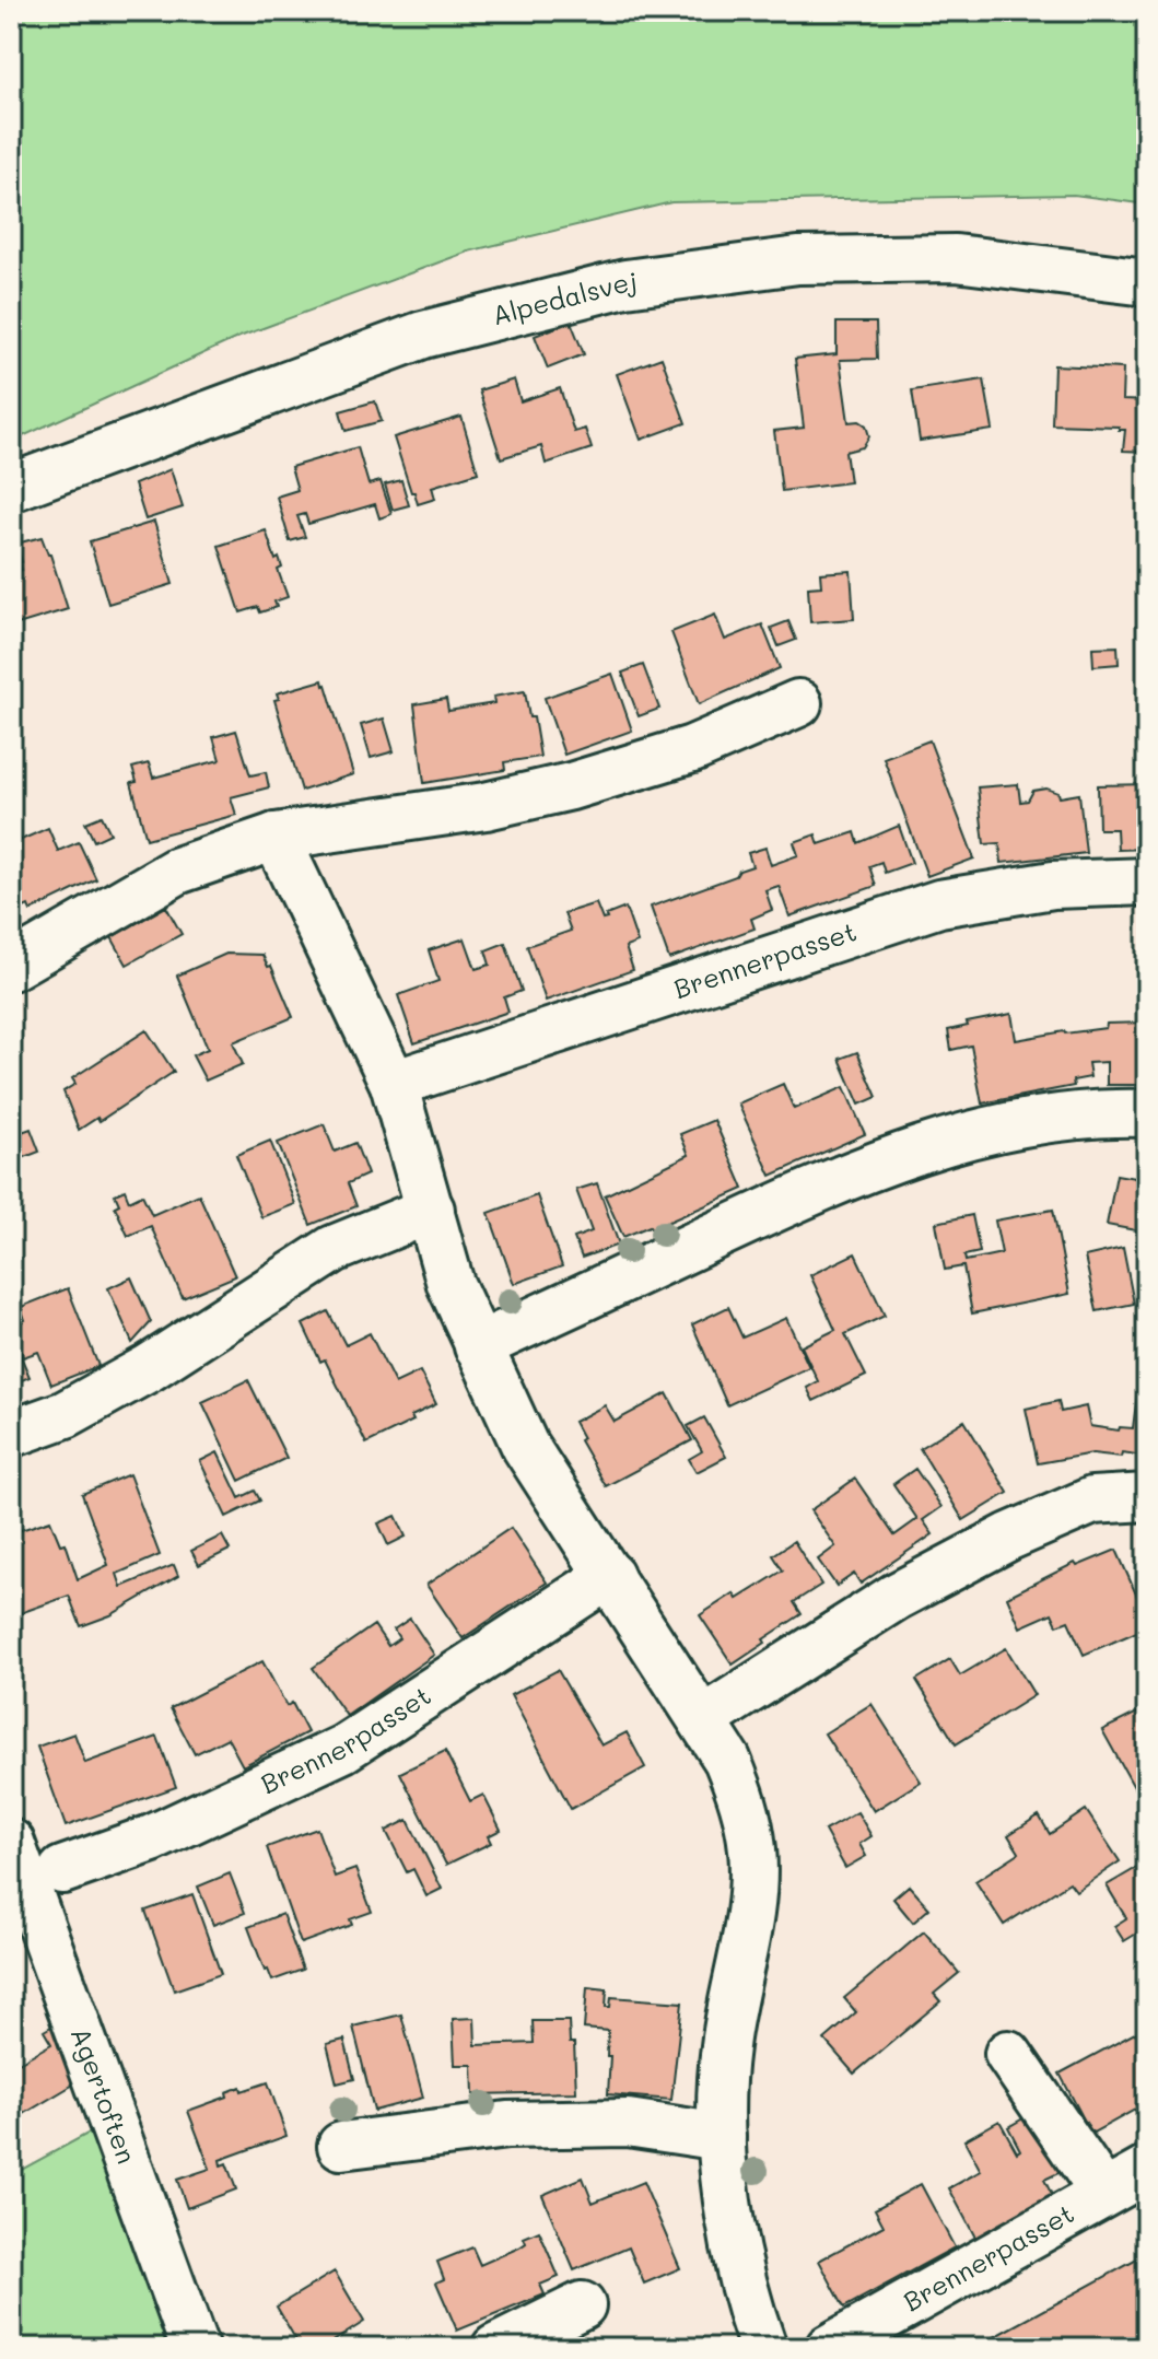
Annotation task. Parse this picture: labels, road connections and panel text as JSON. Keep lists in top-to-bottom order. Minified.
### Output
{"streets":{"street":["Alpedalsvej","Brennerpasset","Agertoften"]}}
